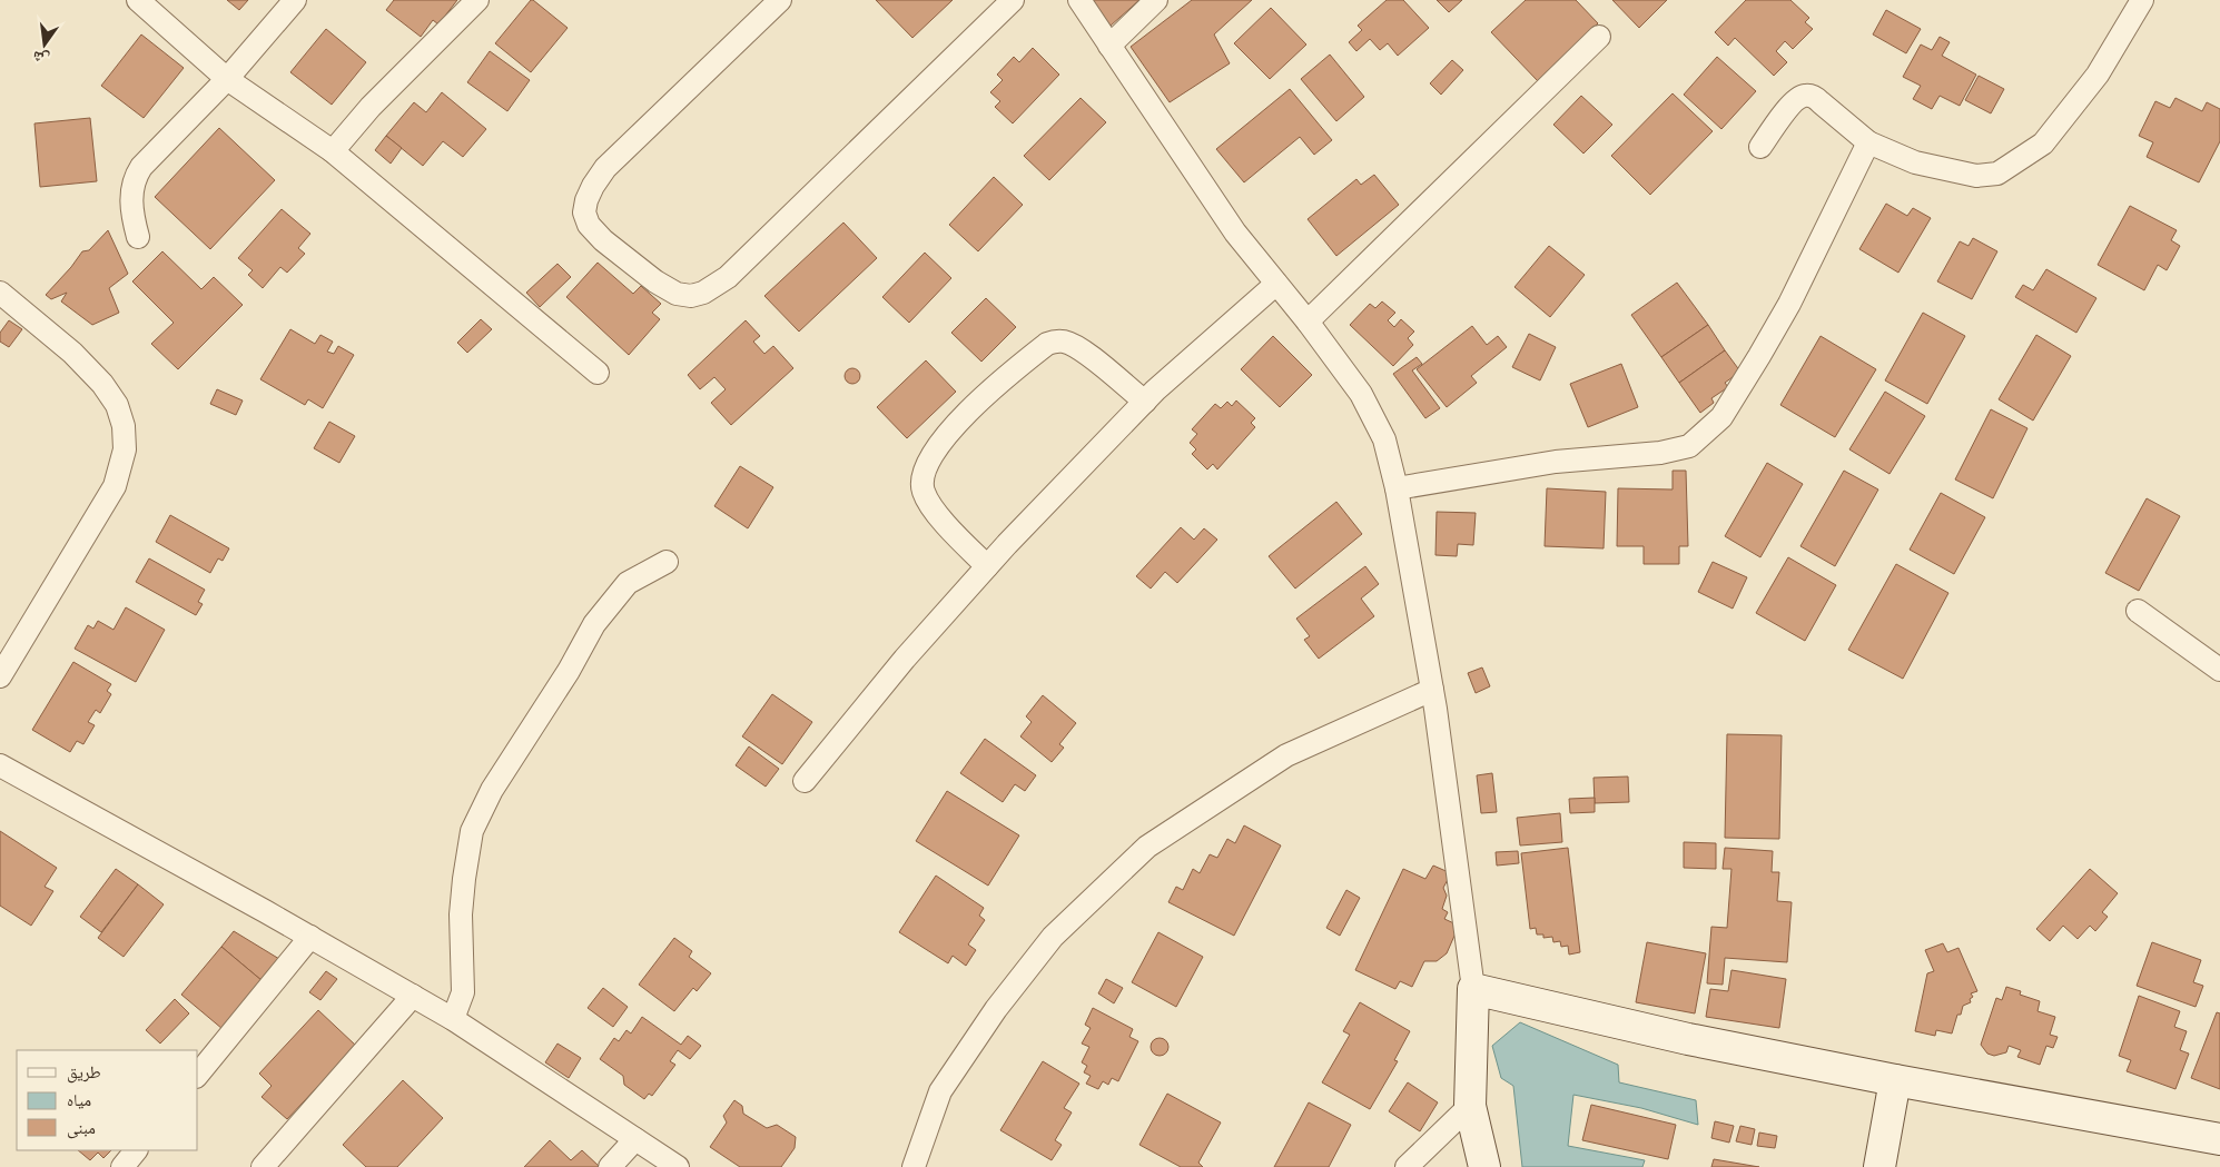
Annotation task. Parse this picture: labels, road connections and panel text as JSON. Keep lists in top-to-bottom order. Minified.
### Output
{"legend":["طريق","مياه","مبنى"],"north":"bottom"}
